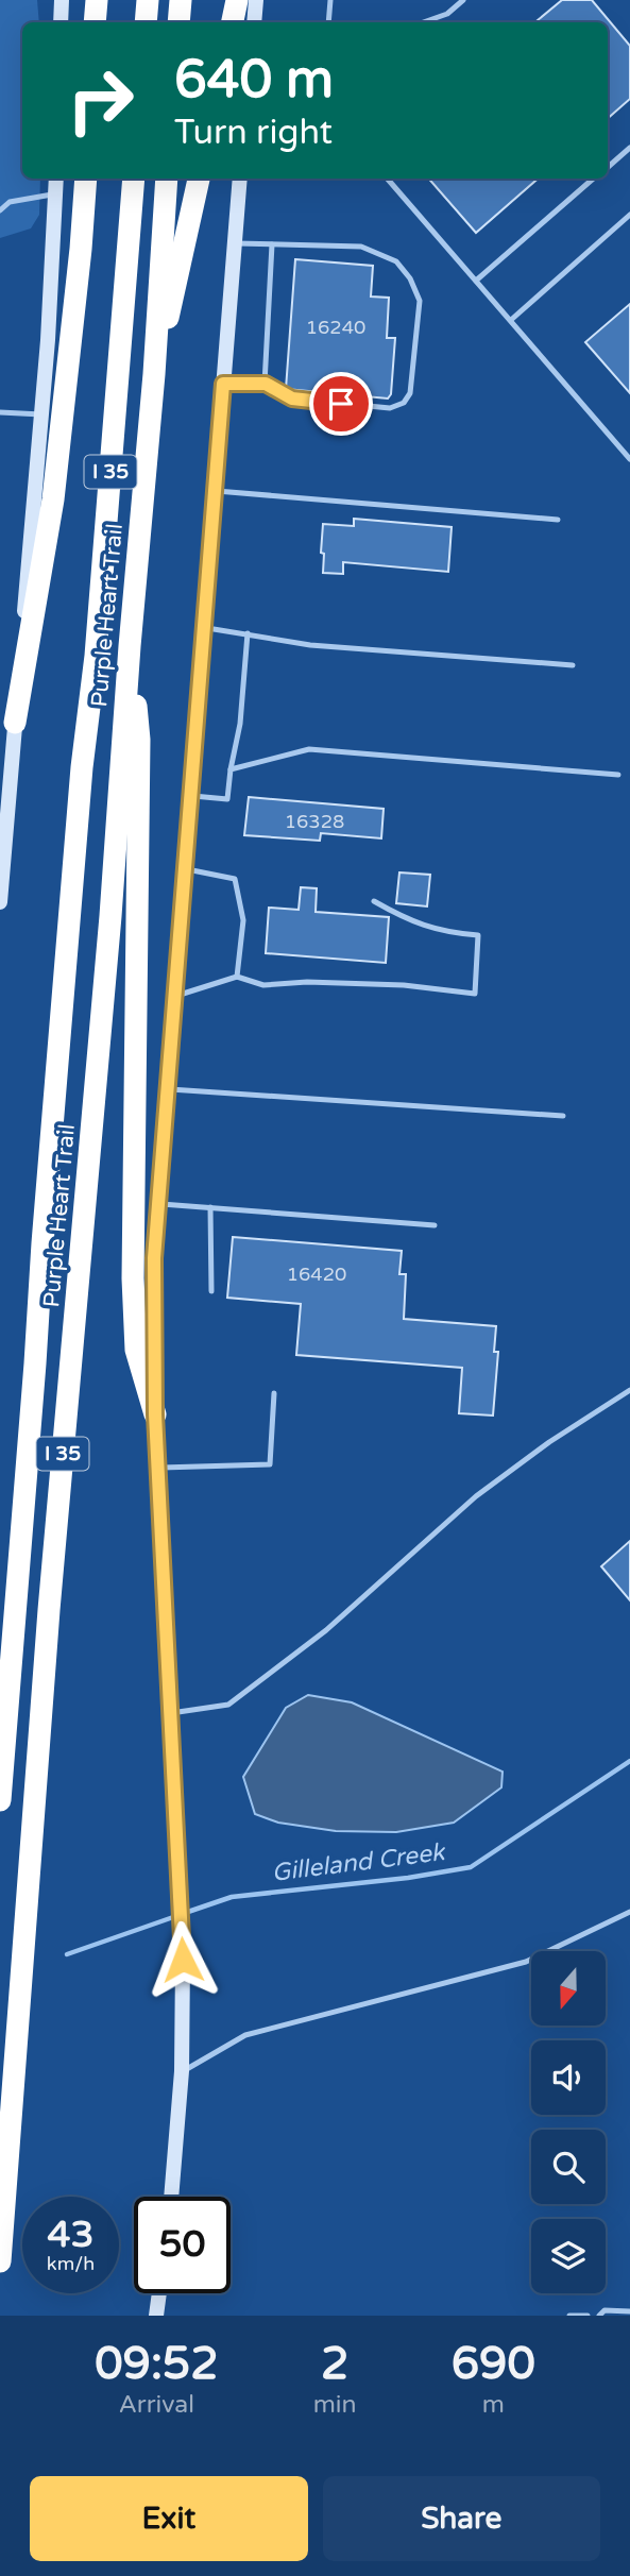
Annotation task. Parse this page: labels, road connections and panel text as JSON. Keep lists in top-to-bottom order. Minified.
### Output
{"streets":{"highway":["I 35","Purple Heart Trail"]},"water":["Gilleland Creek"],"house_numbers":["16240","16328","16420"],"north":"bottom","page":{"turn":["640 m","Turn right"],"speed":"43 km/h","limit":"50","eta":["09:52","Arrival","2","min","690","m"],"buttons":["Exit","Share"]}}
